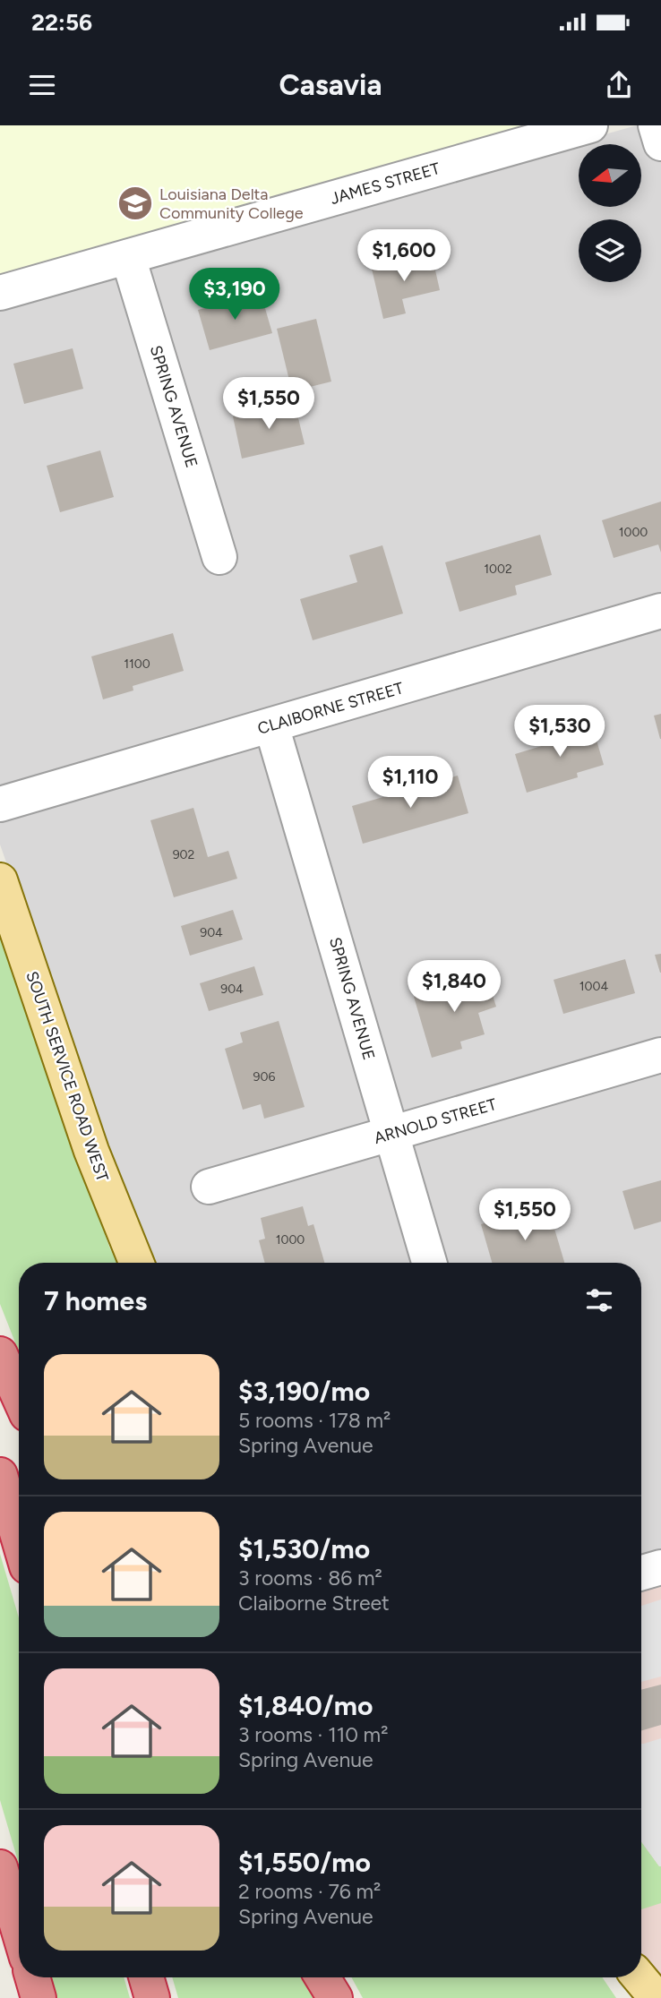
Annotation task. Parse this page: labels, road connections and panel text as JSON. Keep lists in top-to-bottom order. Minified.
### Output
{"streets":{"main road":["SOUTH SERVICE ROAD WEST"],"street":["JAMES STREET","SPRING AVENUE","CLAIBORNE STREET","ARNOLD STREET"]},"crossings":[["JAMES STREET","SPRING AVENUE"],["SPRING AVENUE","CLAIBORNE STREET"],["SPRING AVENUE","ARNOLD STREET"]],"places":{"school or university":["Louisiana Delta Community College"]},"house_numbers":["1000","1002","1100","902","904","1004","904","906","1000"],"north":"left","page":{"status":"22:56","header":"Casavia","price":["$1,600","$3,190","$1,550","$1,530","$1,110","$1,840","$1,550"],"heading":"7 homes","list":[{"name":"$3,190/mo","note":"5 rooms · 178 m² · Spring Avenue"},{"name":"$1,530/mo","note":"3 rooms · 86 m² · Claiborne Street"},{"name":"$1,840/mo","note":"3 rooms · 110 m² · Spring Avenue"},{"name":"$1,550/mo","note":"2 rooms · 76 m² · Spring Avenue"}]}}
